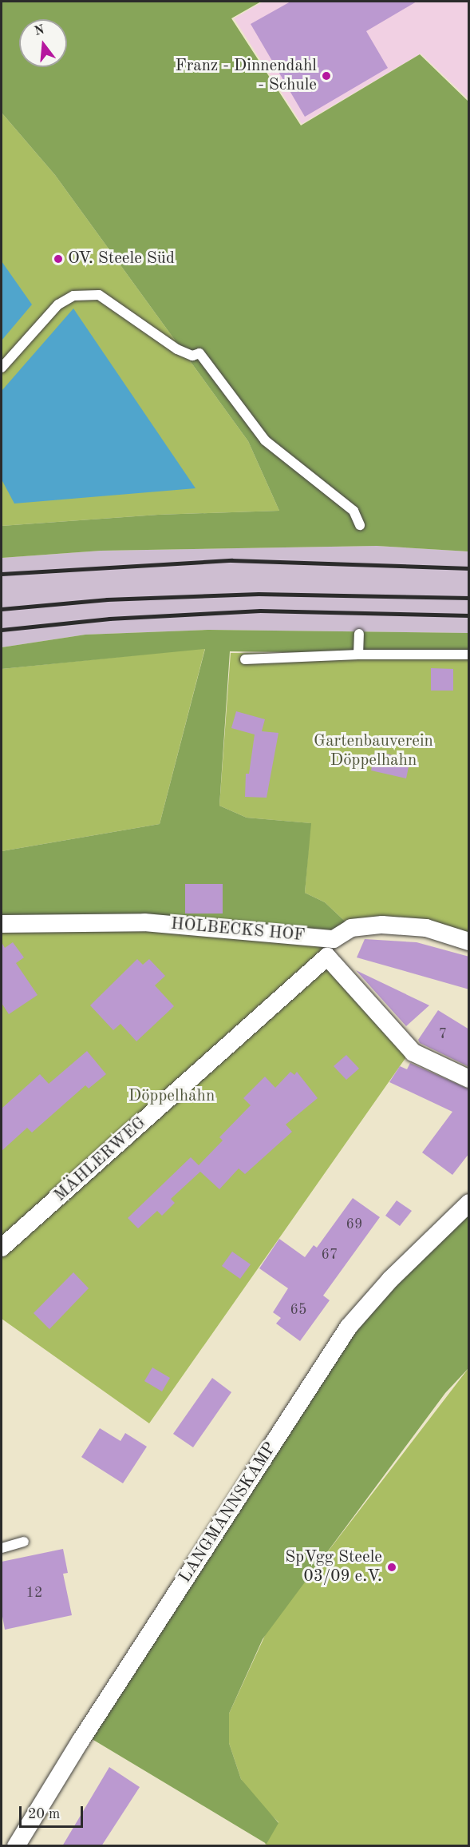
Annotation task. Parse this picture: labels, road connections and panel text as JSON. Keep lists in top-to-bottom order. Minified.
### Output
{"streets":{"street":["HOLBECKS HOF","MÄHLERWEG","LANGMANNSKAMP"]},"parks":["Gartenbauverein Döppelhahn","Döppelhahn"],"places":["Franz - Dinnendahl - Schule","OV. Steele Süd","SpVgg Steele 03/09 e.V."],"house_numbers":["7","69","67","65","12"],"scale_bar":"20 m","north":"top"}
